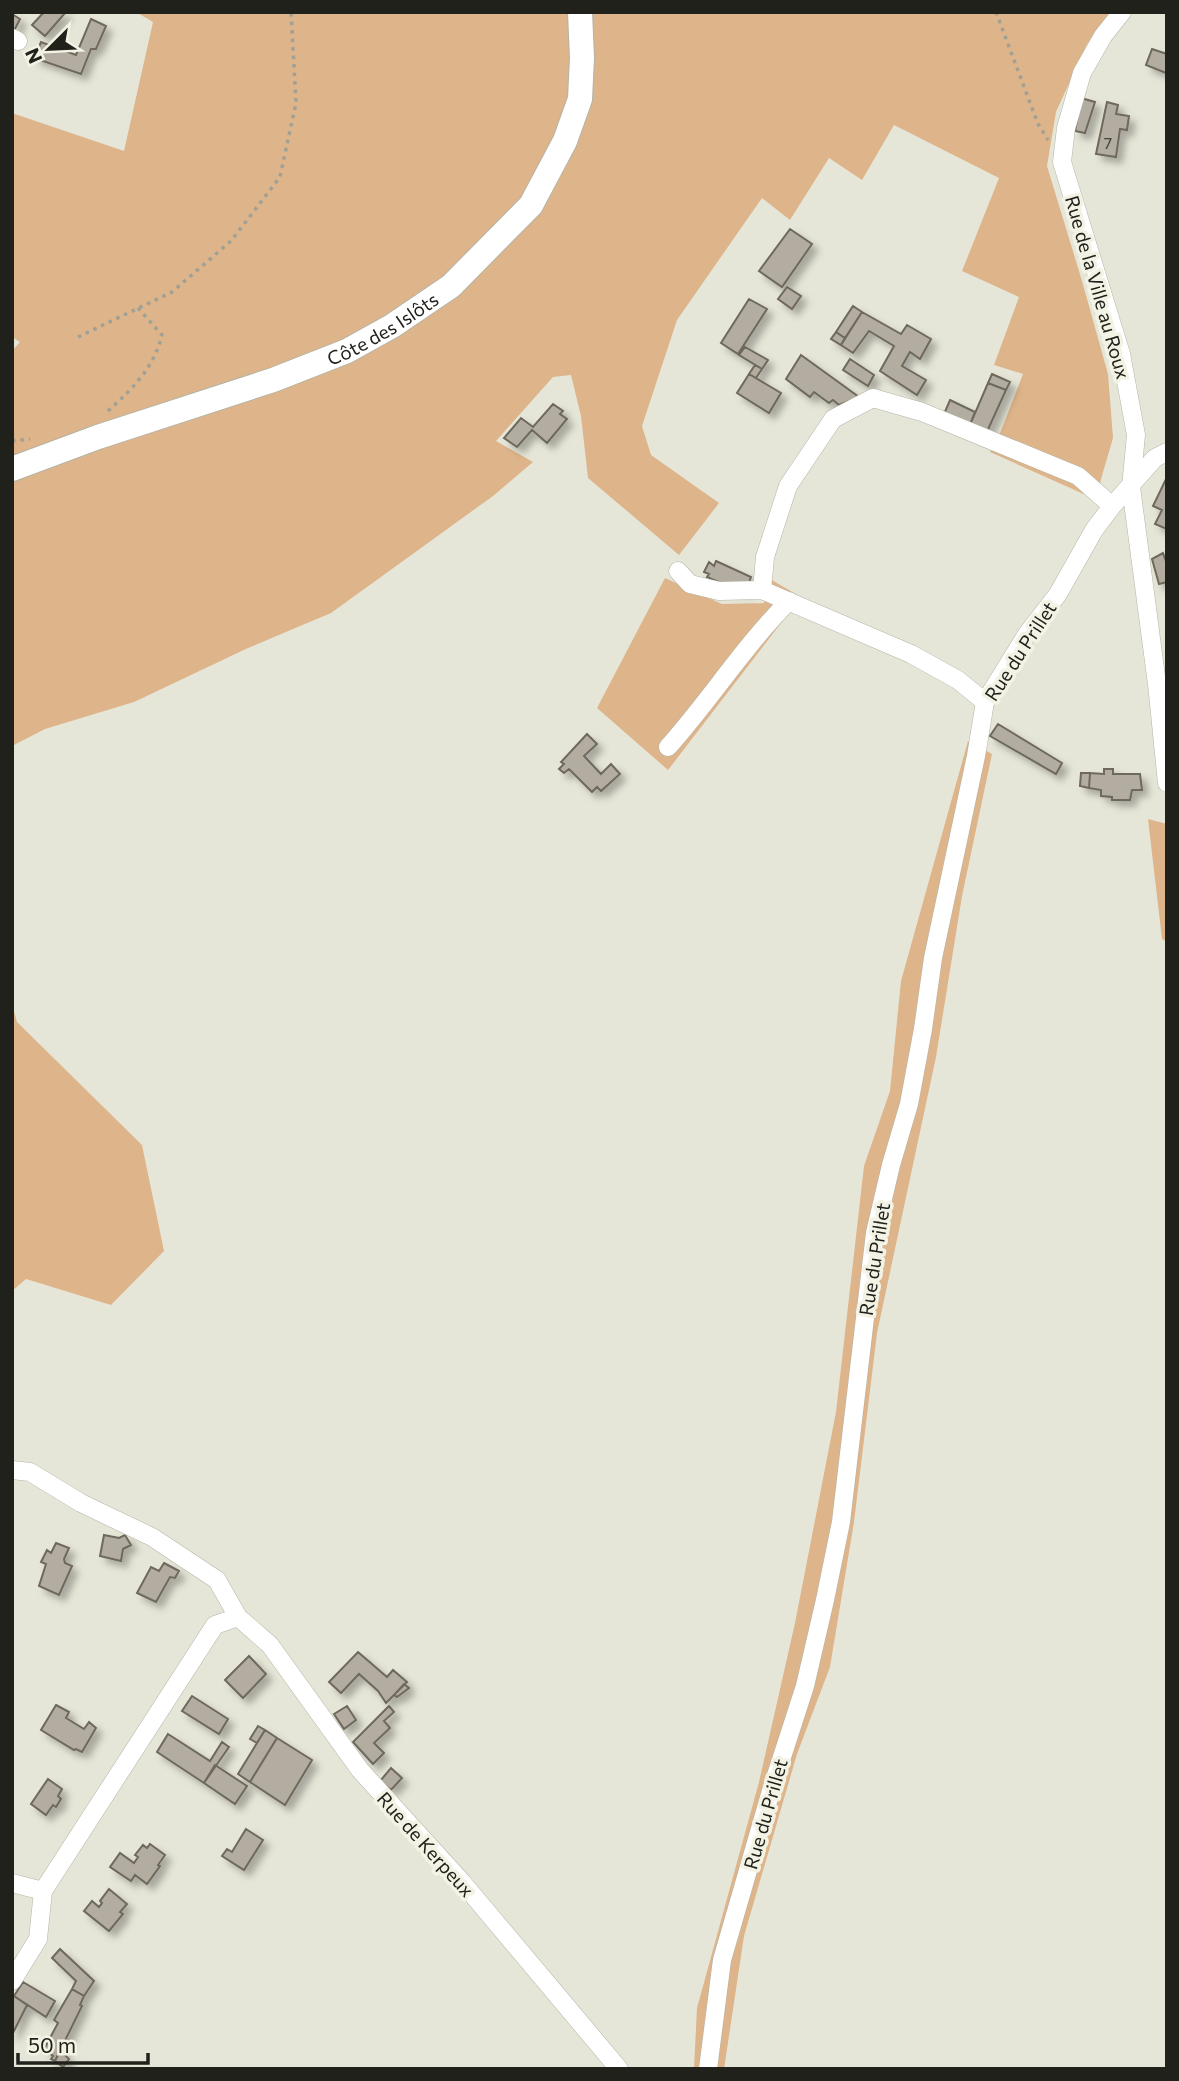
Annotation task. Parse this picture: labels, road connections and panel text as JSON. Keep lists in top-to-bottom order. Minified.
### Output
{"streets":{"street":["Rue de la Ville au Roux","Côte des Islôts","Rue du Prillet","Rue de Kerpeux"]},"crossings":[["Rue de la Ville au Roux","Rue du Prillet"]],"house_numbers":["7"],"scale_bar":"50 m","north":"bottom left"}
